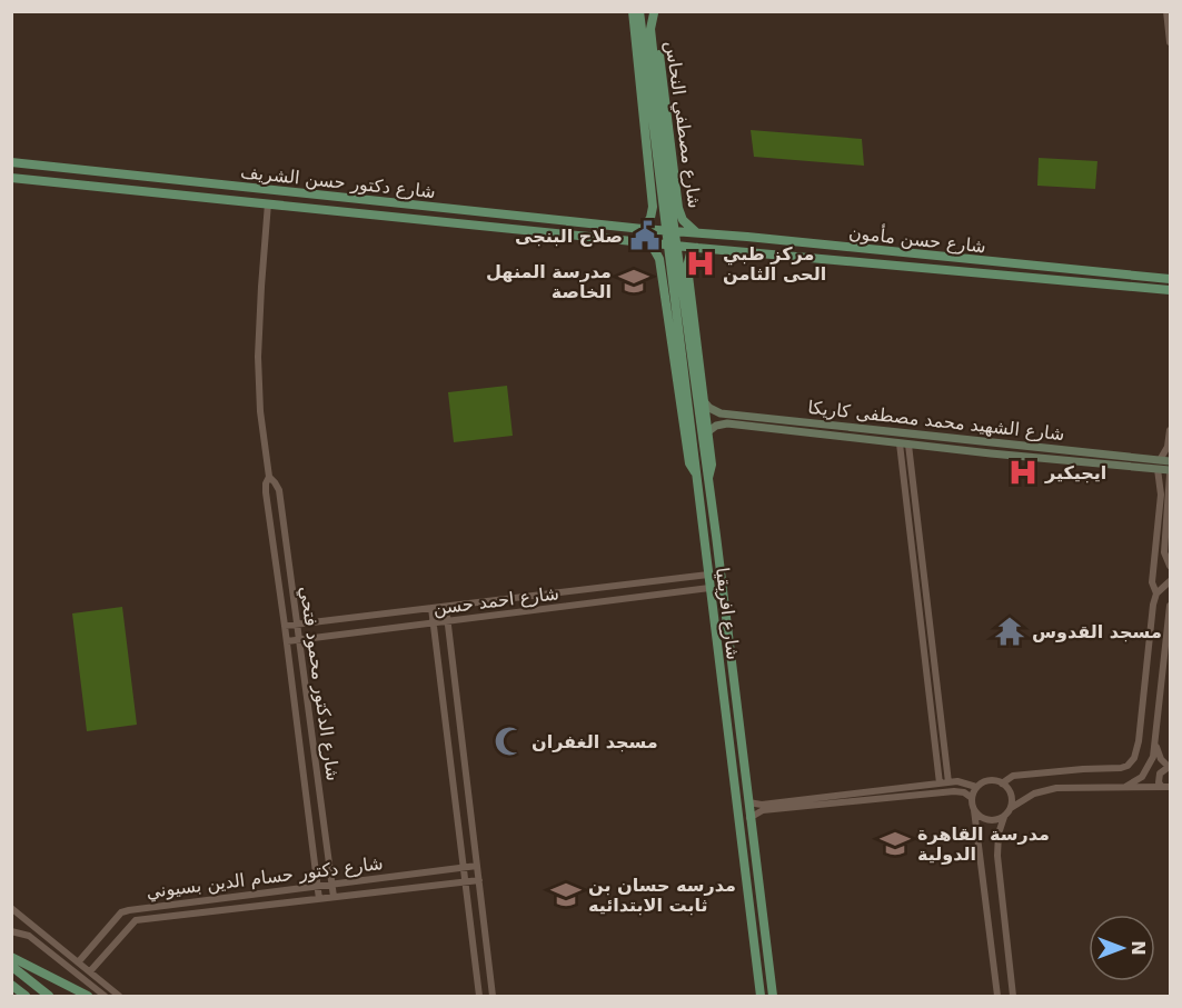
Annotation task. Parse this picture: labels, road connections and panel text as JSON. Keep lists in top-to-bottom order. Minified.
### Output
{"streets":{"main road":["شارع مصطفي النحاس","شارع دكتور حسن الشريف","شارع حسن مأمون","شارع الشهيد محمد مصطفى كاريكا","شارع افريقيا"],"street":["شارع احمد حسن","شارع الدكتور محمود فتحي","شارع دكتور حسام الدين بسيوني"]},"crossings":[["شارع مصطفي النحاس","شارع دكتور حسن الشريف"],["شارع مصطفي النحاس","شارع حسن مأمون"],["شارع دكتور حسن الشريف","شارع حسن مأمون"],["شارع دكتور حسن الشريف","شارع افريقيا"],["شارع دكتور حسن الشريف","شارع الدكتور محمود فتحي"],["شارع حسن مأمون","شارع افريقيا"],["شارع احمد حسن","شارع افريقيا"],["شارع احمد حسن","شارع الدكتور محمود فتحي"],["شارع الدكتور محمود فتحي","شارع دكتور حسام الدين بسيوني"]],"places":{"public building":["صلاح البنجى"],"hospital":["مركز طبي الحى الثامن","ايجيكير"],"school or university":["مدرسة المنهل الخاصة","مدرسة القاهرة الدولية","مدرسه حسان بن ثابت الابتدائيه"],"temple":["مسجد القدوس"],"mosque":["مسجد الغفران"]},"north":"right"}
